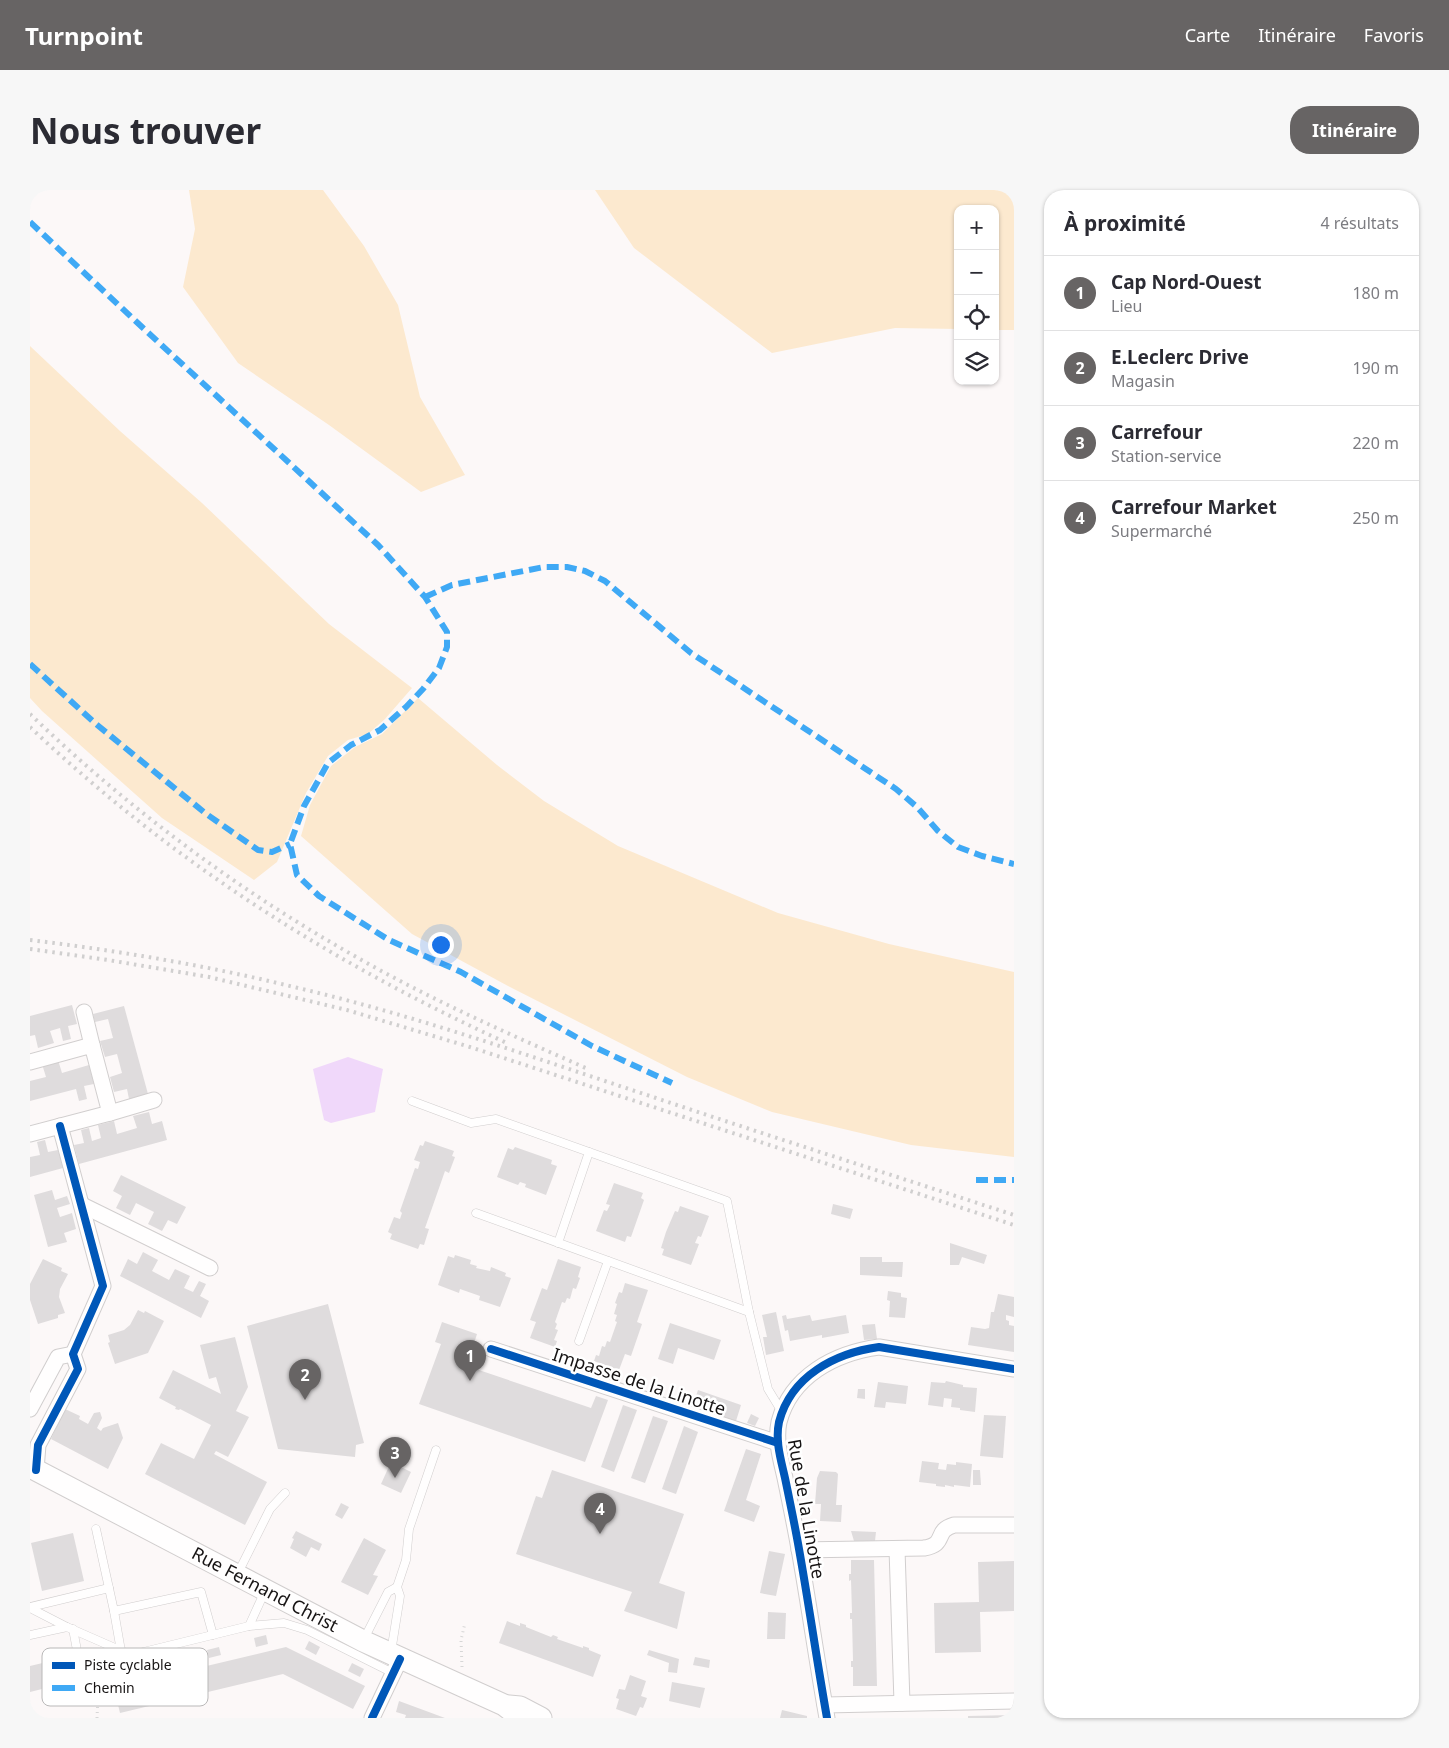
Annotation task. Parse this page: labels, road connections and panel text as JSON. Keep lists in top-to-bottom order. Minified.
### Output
{"streets":{"main road":["Rue Fernand Christ"],"street":["Impasse de la Linotte","Rue de la Linotte"]},"crossings":[["Impasse de la Linotte","Rue de la Linotte"]],"legend":["Piste cyclable","Chemin"],"page":{"header":"Turnpoint","nav":["Carte","Itinéraire","Favoris"],"buttons":"Itinéraire","title":"Nous trouver","heading":["À proximité","4 résultats"],"map_buttons":["+","−"],"list":[{"mark":"1","name":"Cap Nord-Ouest","note":"Lieu","value":"180 m"},{"mark":"2","name":"E.Leclerc Drive","note":"Magasin","value":"190 m"},{"mark":"3","name":"Carrefour","note":"Station-service","value":"220 m"},{"mark":"4","name":"Carrefour Market","note":"Supermarché","value":"250 m"}],"pins":["1","2","3","4"]}}
